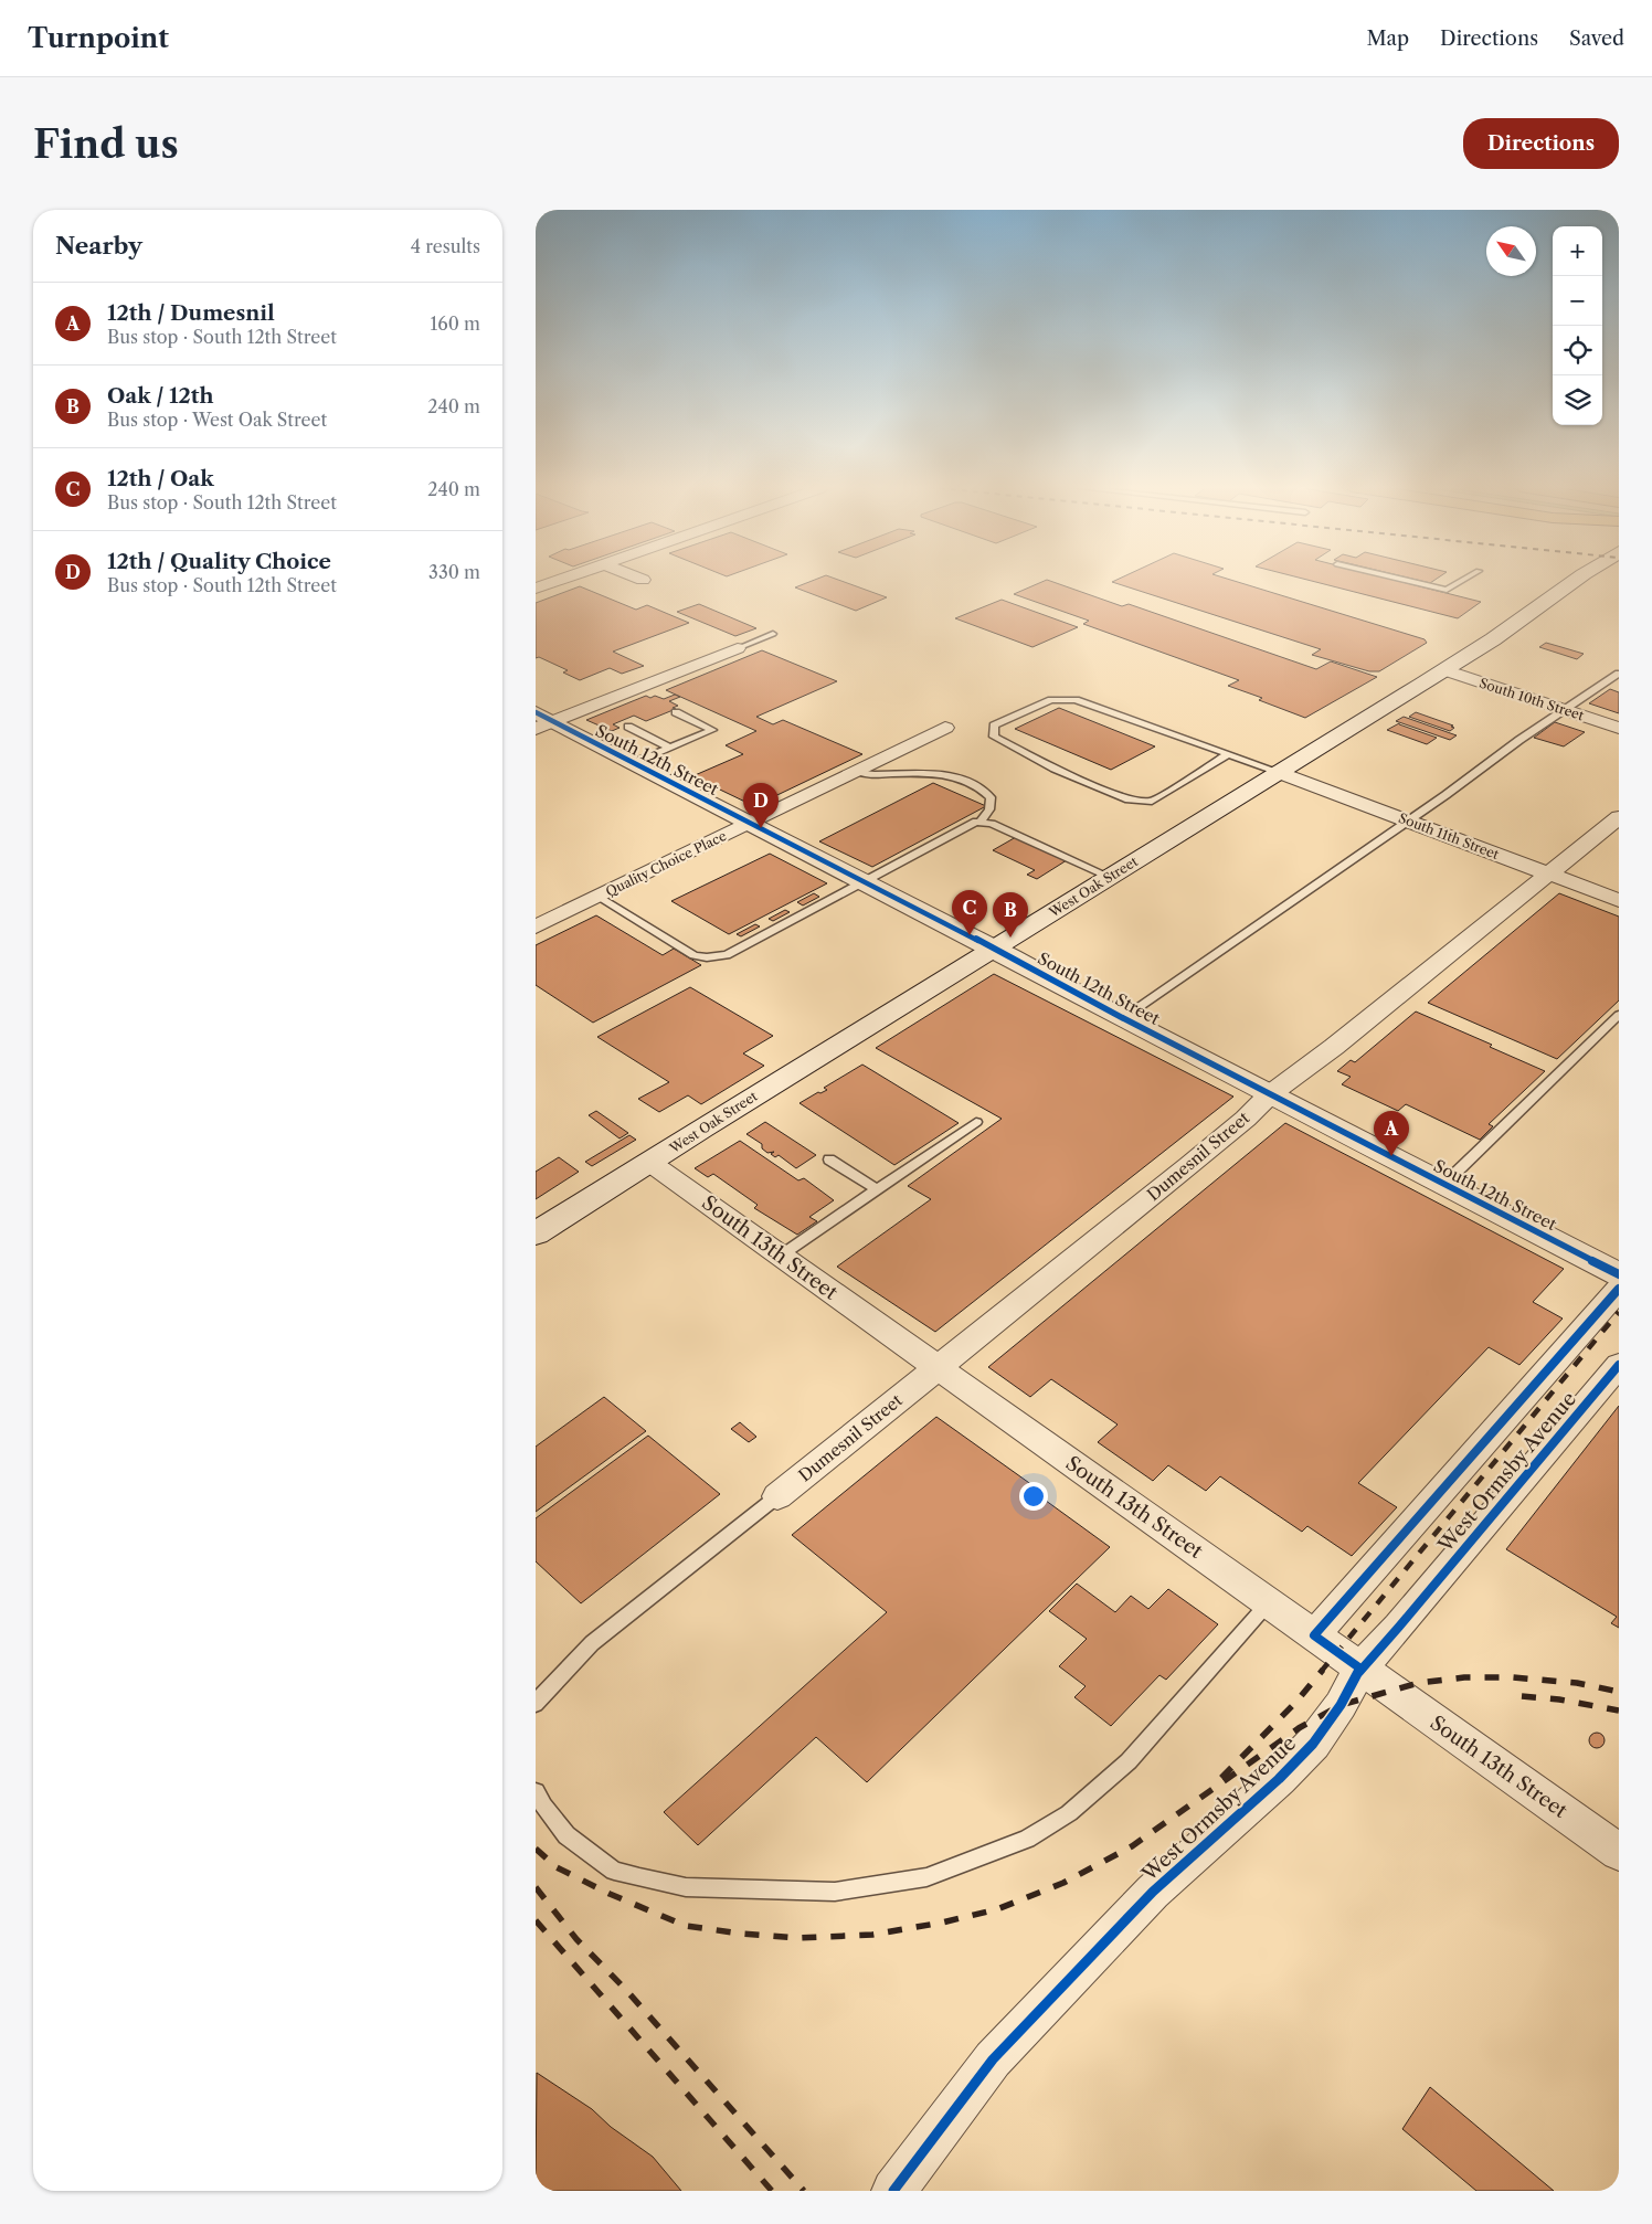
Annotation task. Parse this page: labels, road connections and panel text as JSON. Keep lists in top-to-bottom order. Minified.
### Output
{"streets":{"main road":["South 12th Street","West Oak Street"],"street":["South 10th Street","South 11th Street","Quality Choice Place","Dumesnil Street","South 13th Street","West Ormsby Avenue"]},"crossings":[["South 10th Street","West Oak Street"],["South 12th Street","Quality Choice Place"],["South 12th Street","West Oak Street"],["South 12th Street","Dumesnil Street"],["South 11th Street","West Oak Street"],["South 11th Street","Dumesnil Street"],["West Oak Street","South 13th Street"],["Dumesnil Street","South 13th Street"],["South 13th Street","West Ormsby Avenue"]],"north":"top left","page":{"header":"Turnpoint","nav":["Map","Directions","Saved"],"buttons":"Directions","title":"Find us","heading":["Nearby","4 results"],"map_buttons":["+","−"],"list":[{"mark":"A","name":"12th / Dumesnil","note":"Bus stop · South 12th Street","value":"160 m"},{"mark":"B","name":"Oak / 12th","note":"Bus stop · West Oak Street","value":"240 m"},{"mark":"C","name":"12th / Oak","note":"Bus stop · South 12th Street","value":"240 m"},{"mark":"D","name":"12th / Quality Choice","note":"Bus stop · South 12th Street","value":"330 m"}],"pins":["D","C","B","A"]}}
